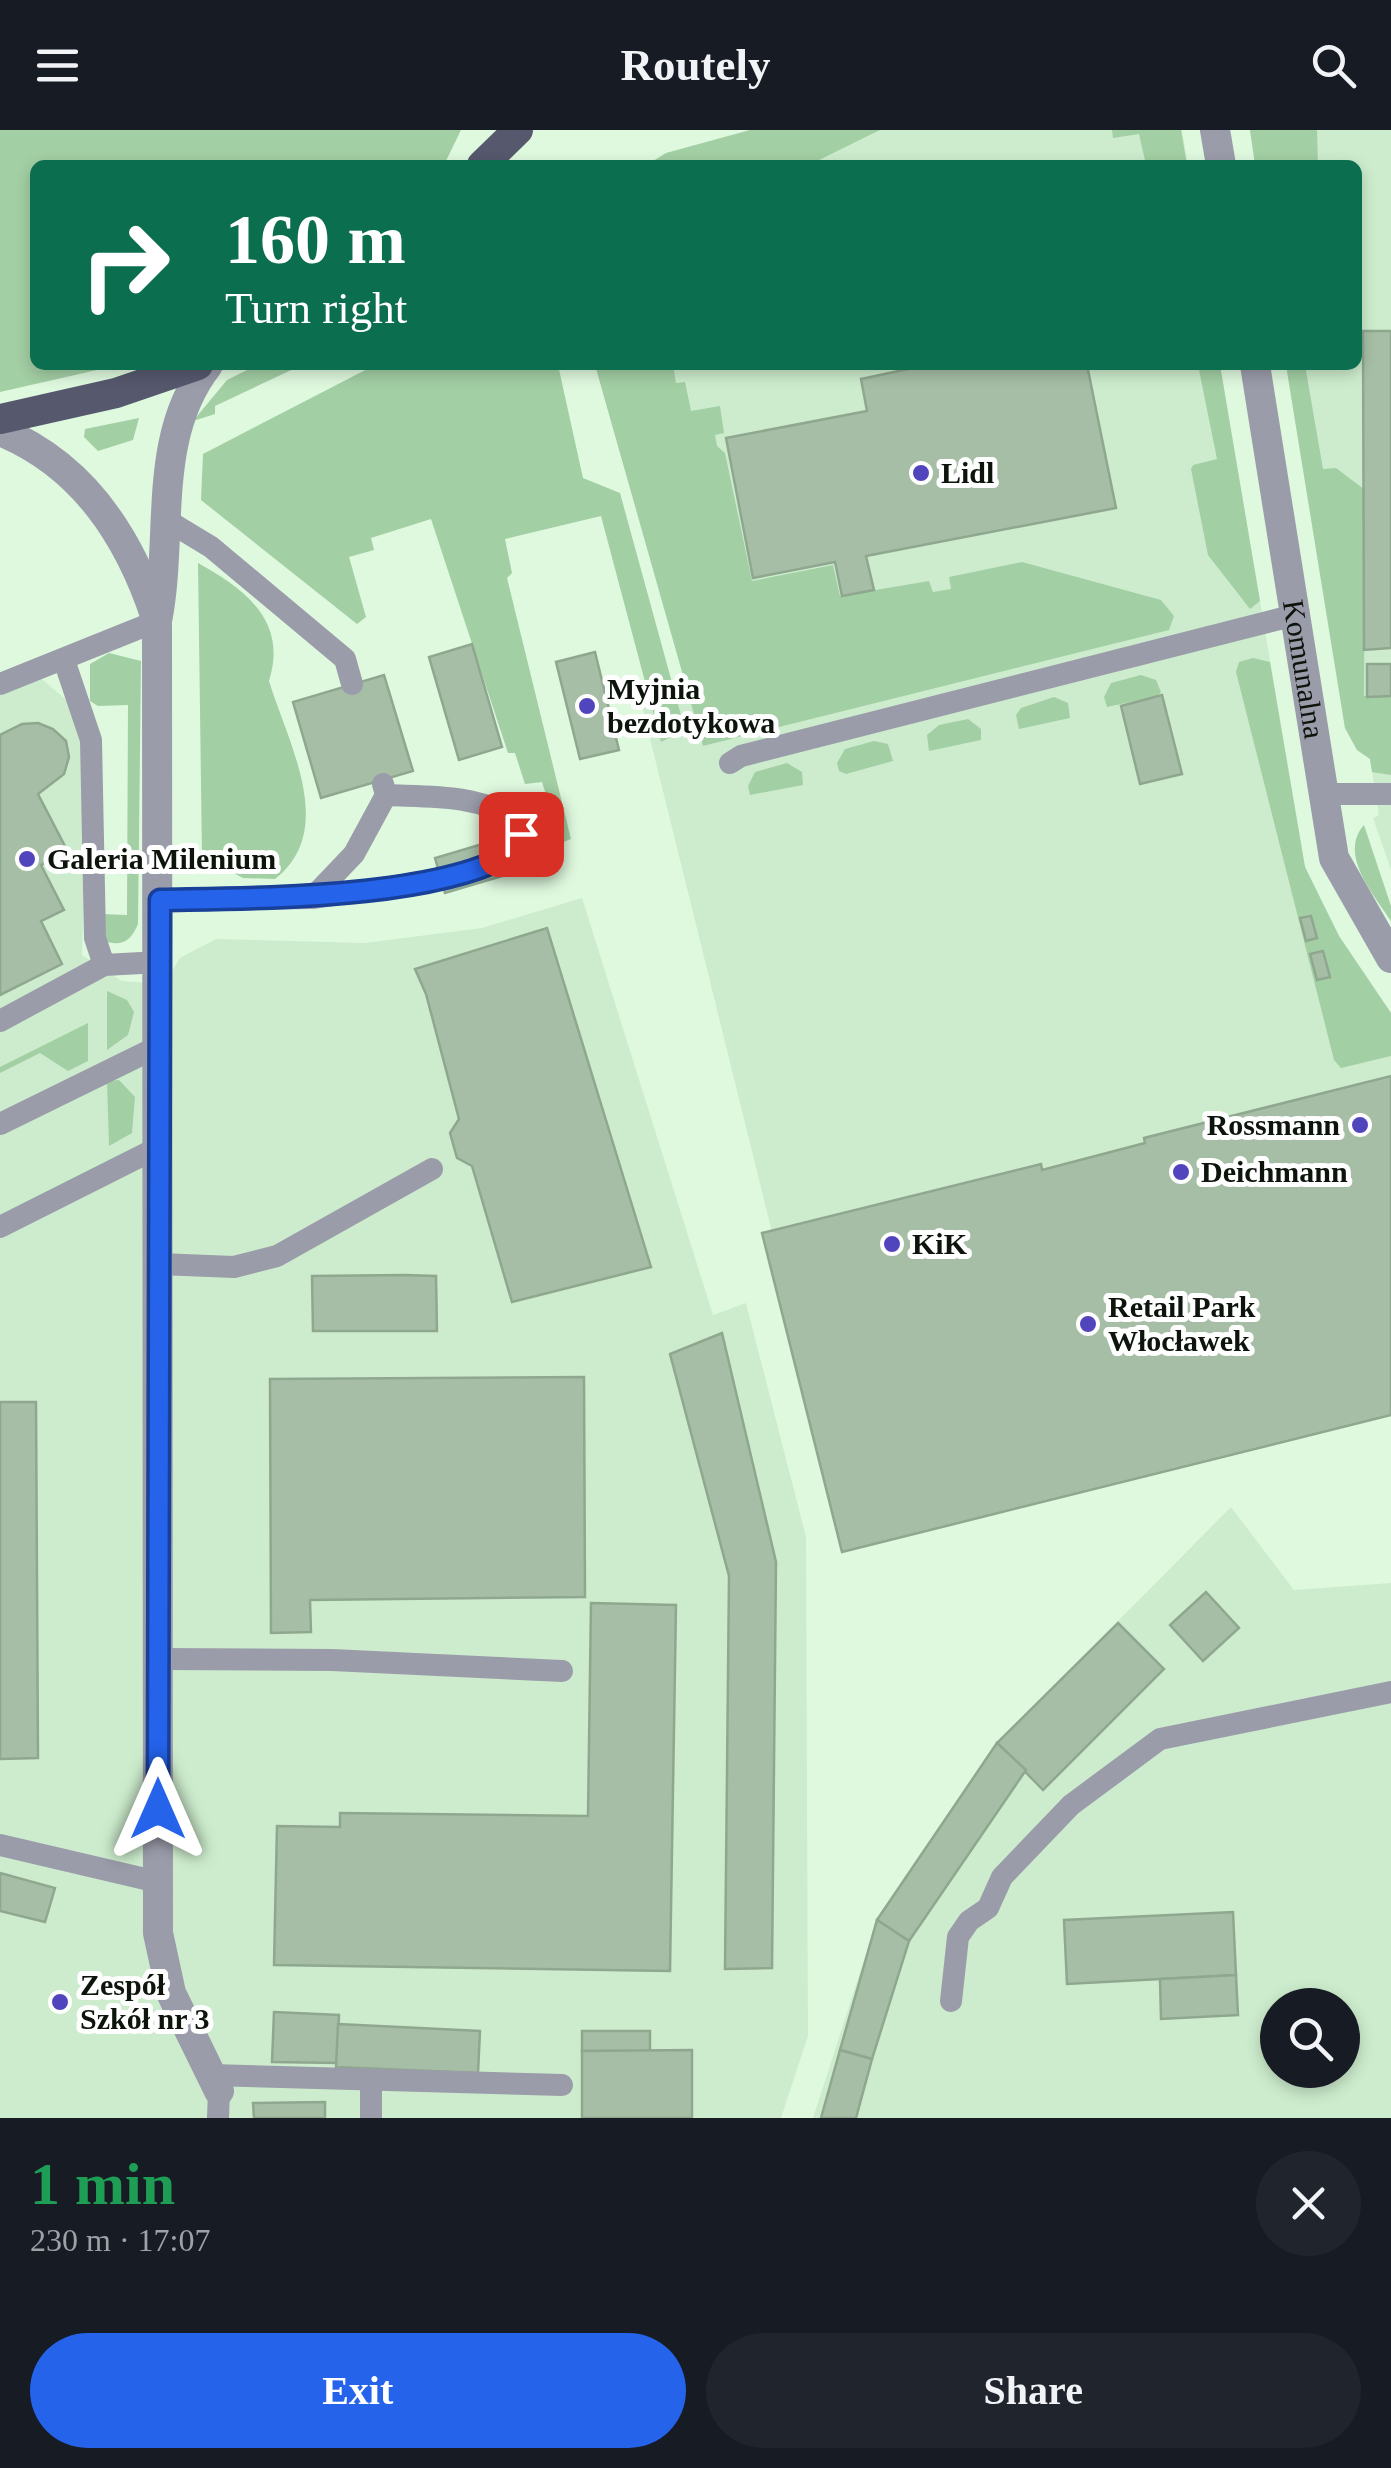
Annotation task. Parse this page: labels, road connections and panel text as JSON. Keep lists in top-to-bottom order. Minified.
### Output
{"streets":{"street":["Komunalna"]},"places":["Lidl","Myjnia bezdotykowa","Galeria Milenium","Rossmann","Deichmann","KiK","Retail Park Włocławek","Zespół Szkół nr 3"],"page":{"header":"Routely","turn":["160 m","Turn right"],"heading":["1 min","230 m · 17:07"],"buttons":["Exit","Share"]}}
